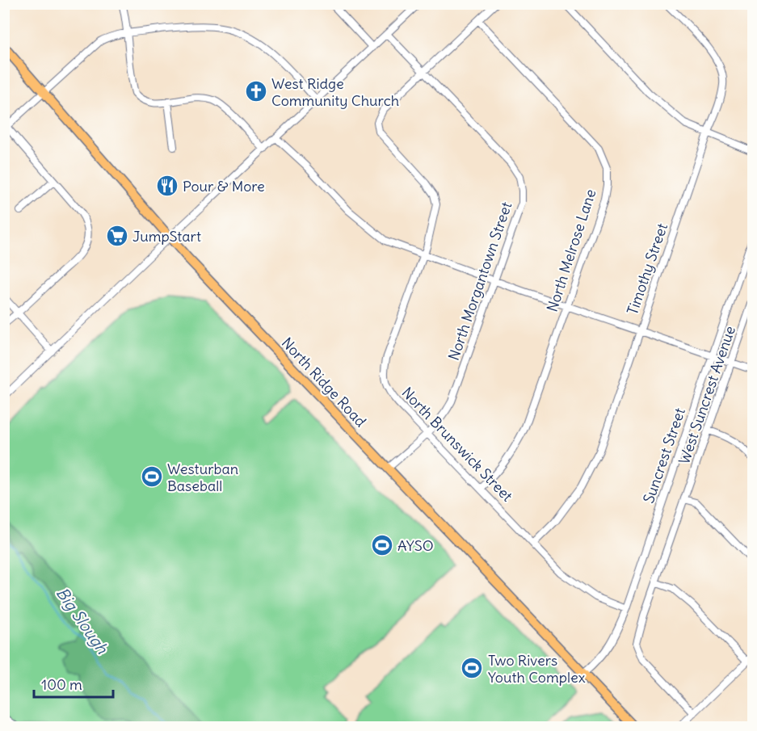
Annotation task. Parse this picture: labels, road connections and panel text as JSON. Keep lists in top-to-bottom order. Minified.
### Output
{"streets":{"main road":["North Ridge Road"],"street":["North Melrose Lane","Timothy Street","North Morgantown Street","West Suncrest Avenue","North Brunswick Street","Suncrest Street"]},"crossings":[["North Melrose Lane","North Brunswick Street"],["Timothy Street","North Brunswick Street"],["North Morgantown Street","North Ridge Road"],["North Morgantown Street","North Brunswick Street"],["North Ridge Road","Suncrest Street"],["North Brunswick Street","Suncrest Street"]],"water":["Big Slough"],"places":{"church":["West Ridge Community Church"],"restaurant":["Pour & More"],"supermarket":["JumpStart"],"sports":["Westurban Baseball","AYSO","Two Rivers Youth Complex"]},"scale_bar":"100 m"}
